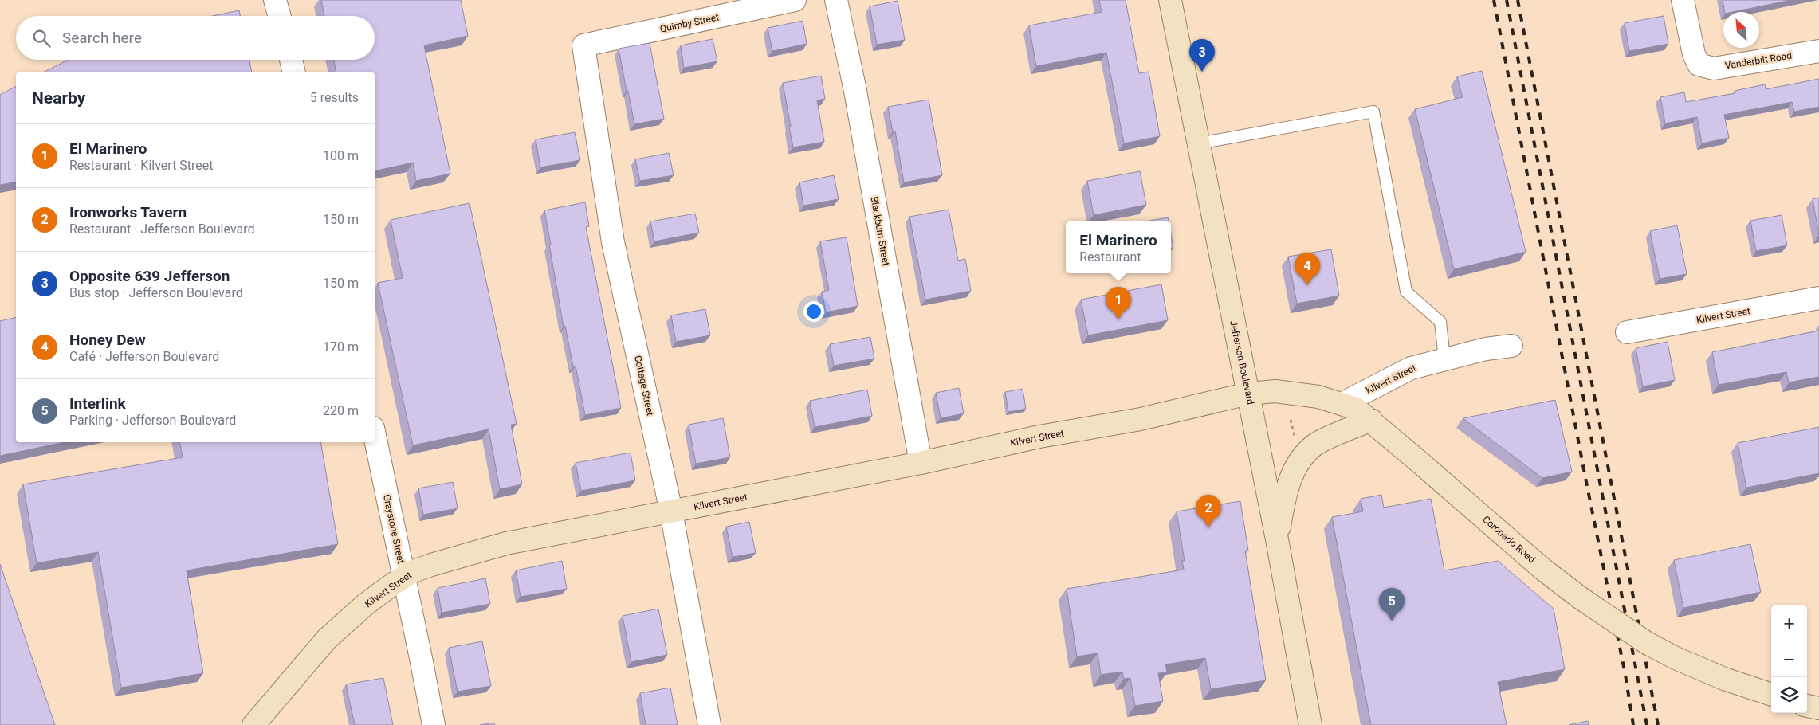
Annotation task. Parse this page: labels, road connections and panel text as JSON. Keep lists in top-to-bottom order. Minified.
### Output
{"streets":{"street":["Quimby Street","Vanderbilt Road","Blackburn Street","Kilvert Street","Jefferson Boulevard","Cottage Street","Graystone Street","Coronado Road"]},"crossings":[["Quimby Street","Cottage Street"],["Blackburn Street","Kilvert Street"],["Kilvert Street","Jefferson Boulevard"],["Kilvert Street","Cottage Street"],["Kilvert Street","Graystone Street"],["Kilvert Street","Coronado Road"],["Jefferson Boulevard","Coronado Road"]],"north":"top left","page":{"search":"Search here","pins":["3","4","1","2","5"],"heading":["Nearby","5 results"],"list":[{"mark":"1","name":"El Marinero","note":"Restaurant · Kilvert Street","value":"100 m"},{"mark":"2","name":"Ironworks Tavern","note":"Restaurant · Jefferson Boulevard","value":"150 m"},{"mark":"3","name":"Opposite 639 Jefferson","note":"Bus stop · Jefferson Boulevard","value":"150 m"},{"mark":"4","name":"Honey Dew","note":"Café · Jefferson Boulevard","value":"170 m"},{"mark":"5","name":"Interlink","note":"Parking · Jefferson Boulevard","value":"220 m"}],"popup":["El Marinero","Restaurant"],"map_buttons":["+","−"]}}
